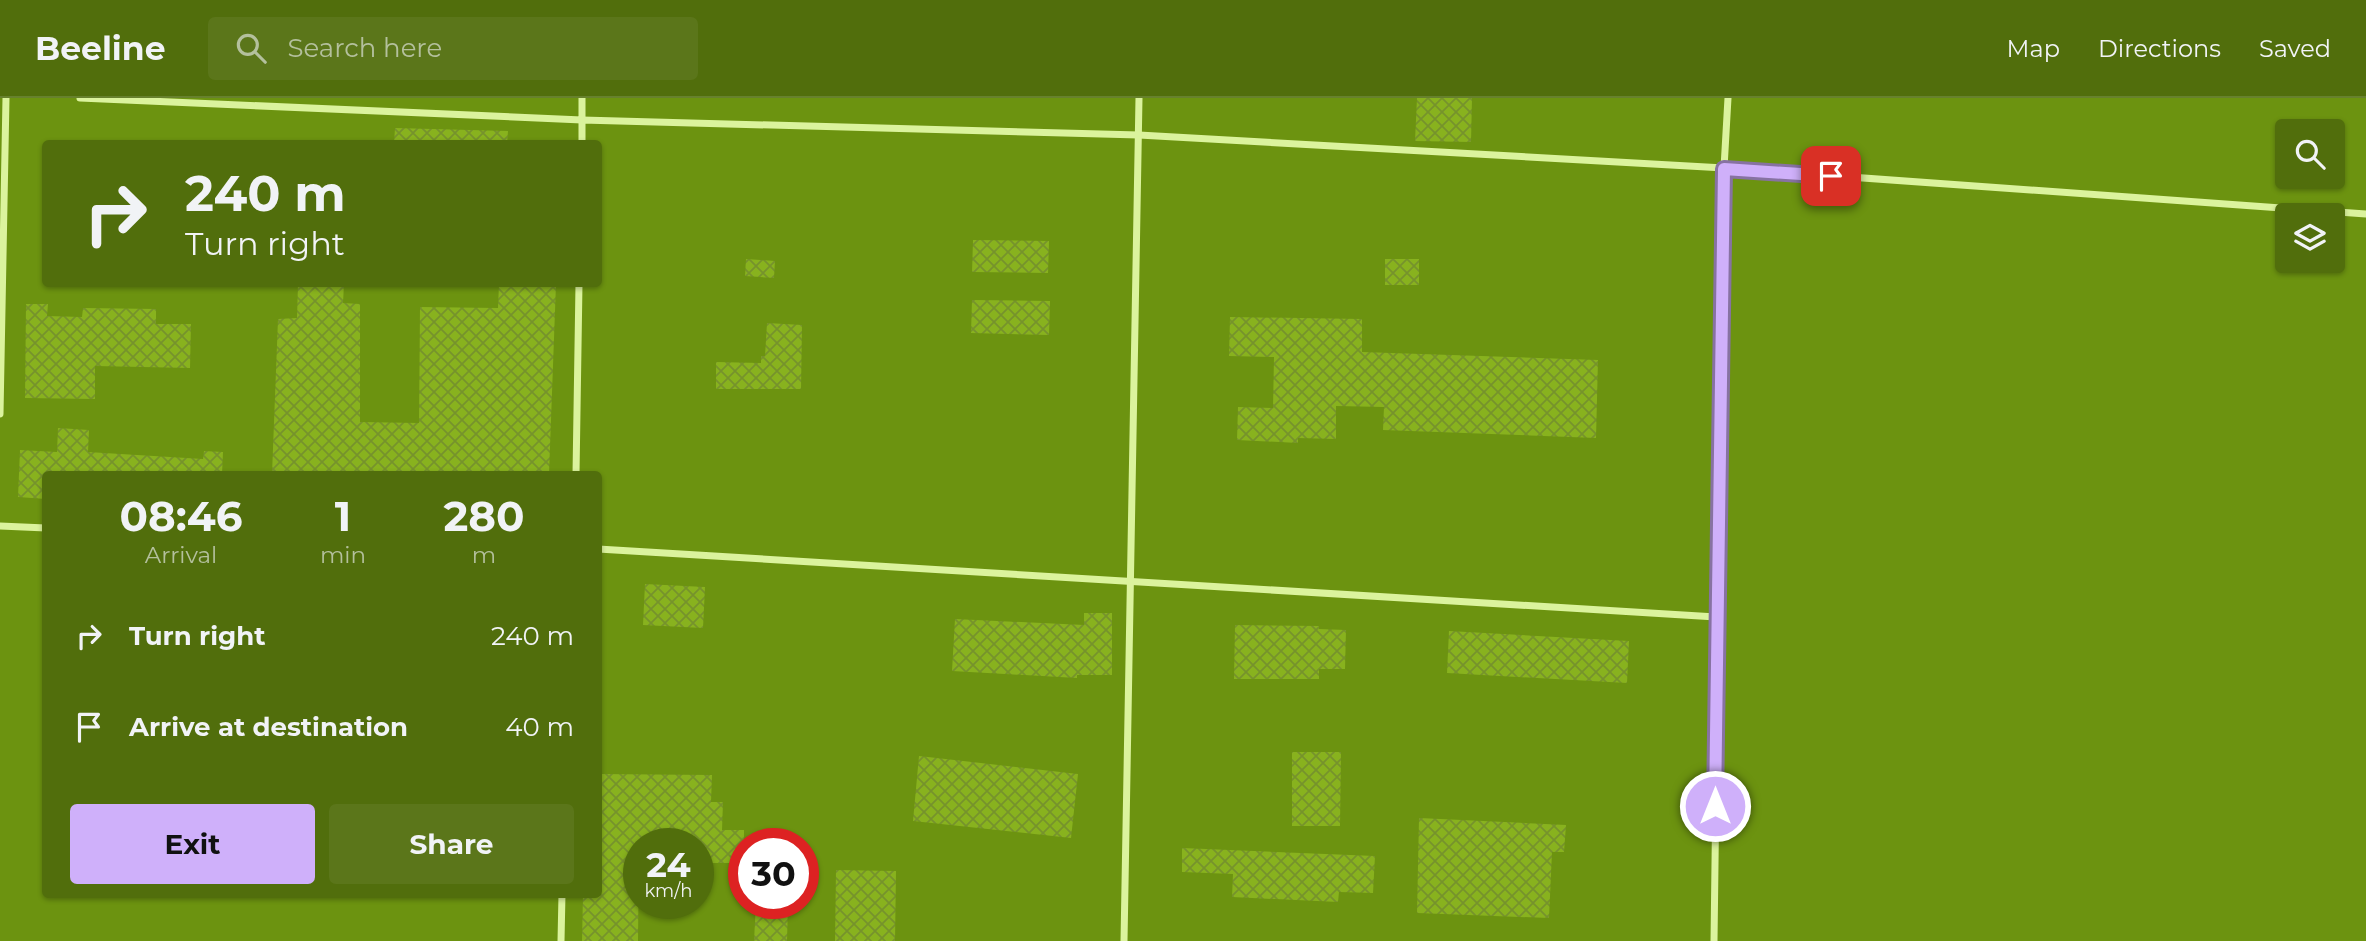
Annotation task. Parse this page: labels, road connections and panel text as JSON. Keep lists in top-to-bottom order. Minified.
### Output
{"page":{"header":"Beeline","search":"Search here","nav":["Map","Directions","Saved"],"turn":["240 m","Turn right"],"eta":["08:46","Arrival","1","min","280","m"],"list":[{"name":"Turn right","value":"240 m"},{"name":"Arrive at destination","value":"40 m"}],"buttons":["Exit","Share"],"speed":"24 km/h","limit":"30"}}
